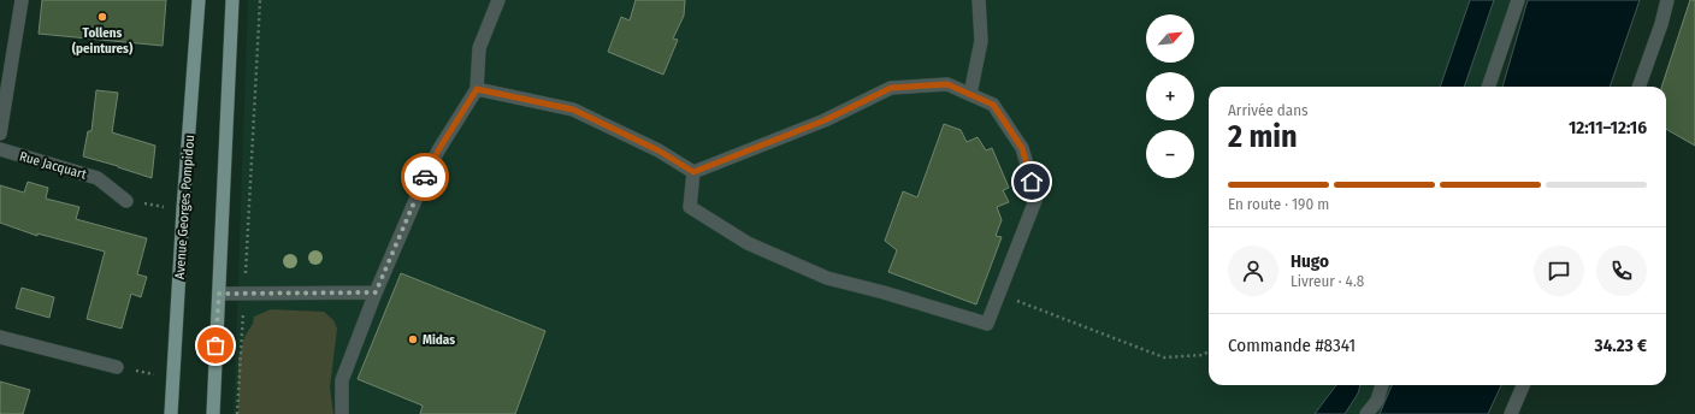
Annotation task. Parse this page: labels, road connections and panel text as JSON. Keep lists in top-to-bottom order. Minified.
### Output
{"streets":{"main road":["Avenue Georges Pompidou"],"street":["Rue Jacquart"]},"places":["Tollens (peintures)","Midas"],"north":"top right","page":{"map_buttons":["+","−"],"heading":["2 min","Arrivée dans","12:11–12:16"],"panel":["Hugo","Livreur · 4.8","Commande #8341","34.23 €"],"bar":"En route · 190 m"}}
